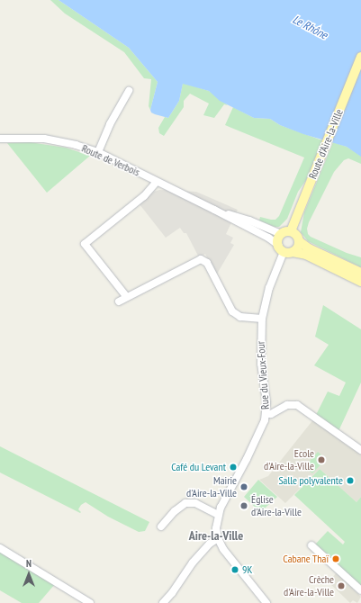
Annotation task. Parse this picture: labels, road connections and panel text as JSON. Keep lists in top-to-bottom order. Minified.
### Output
{"streets":{"main road":["Route d'Aire-la-Ville"],"street":["Route de Verbois","Rue du Vieux-Four"]},"crossings":[["Route d'Aire-la-Ville","Route de Verbois"],["Route d'Aire-la-Ville","Rue du Vieux-Four"],["Route de Verbois","Rue du Vieux-Four"]],"districts":["Aire-la-Ville"],"water":["Le Rhône"],"places":["Ecole d'Aire-la-Ville","Café du Levant","Salle polyvalente","Mairie d'Aire-la-Ville","Église d'Aire-la-Ville","Cabane Thaï","9K","Crèche d'Aire-la-Ville"],"north":"top"}
